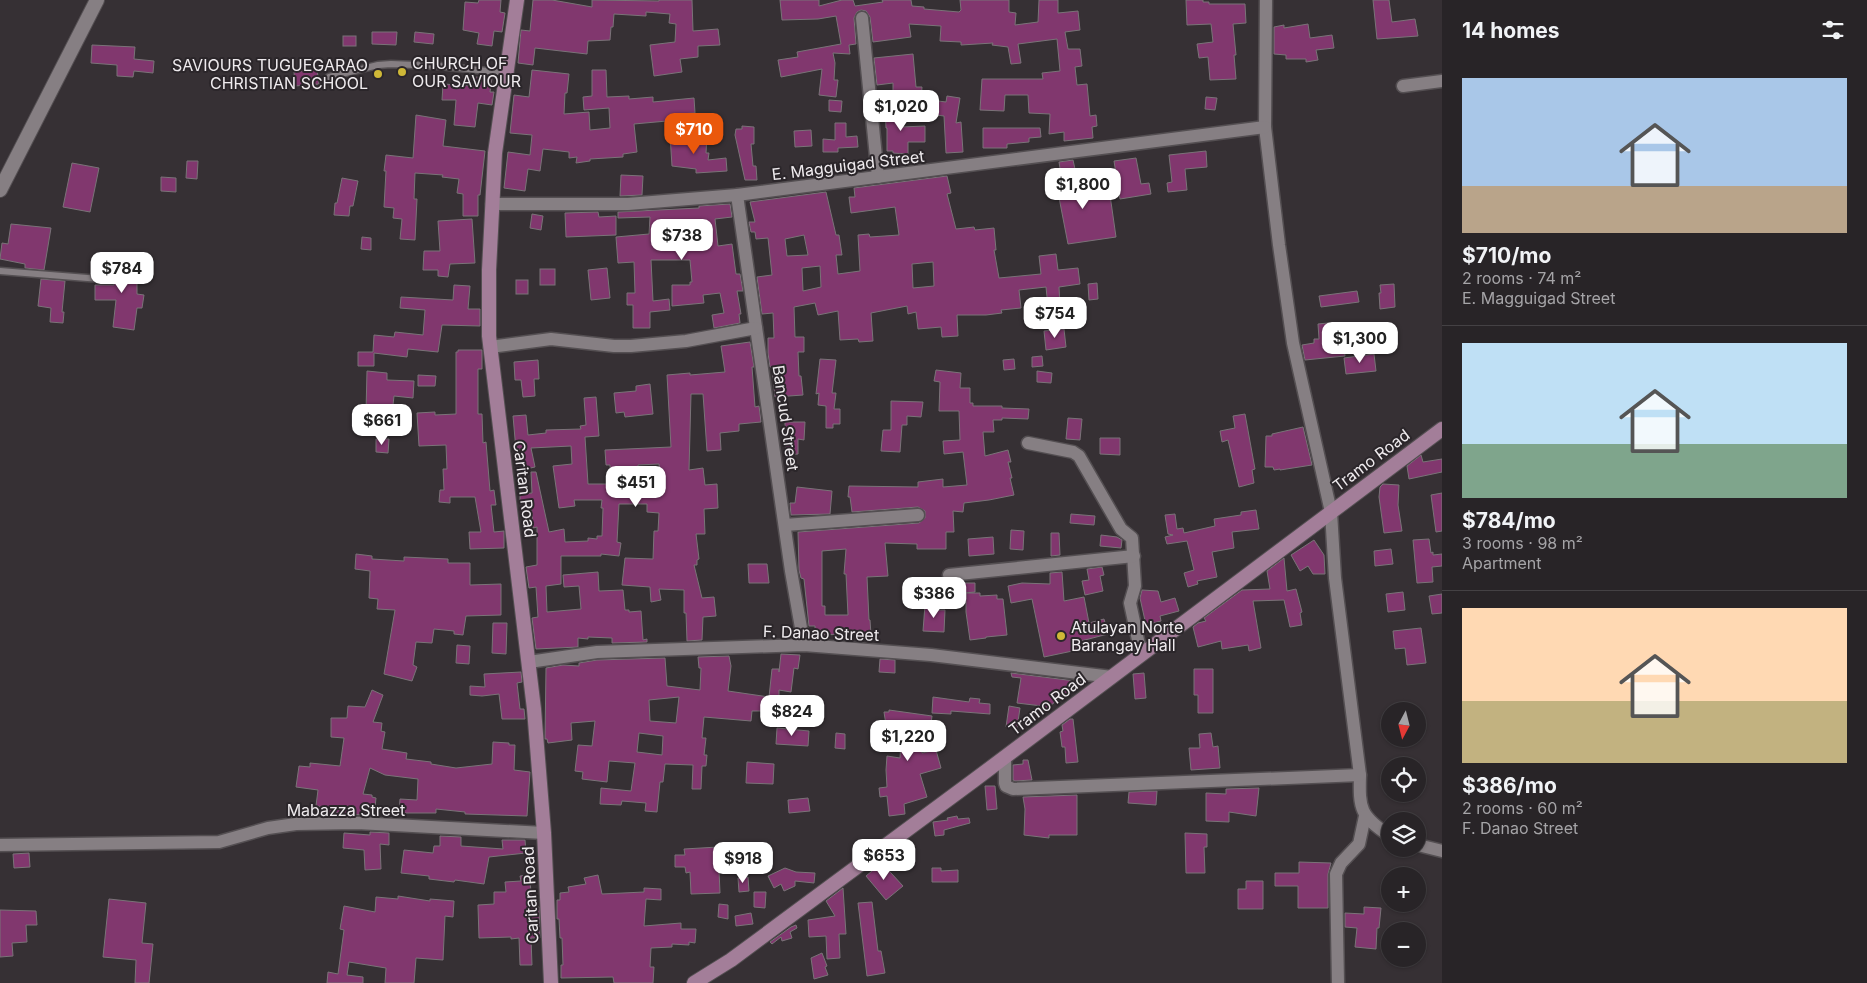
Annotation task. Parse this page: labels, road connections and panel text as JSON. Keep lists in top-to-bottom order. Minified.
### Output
{"streets":{"main road":["Tramo Road","Caritan Road"],"street":["E. Magguigad Street","Bancud Street","F. Danao Street","Mabazza Street"]},"crossings":[["E. Magguigad Street","Bancud Street"],["E. Magguigad Street","Caritan Road"],["Bancud Street","F. Danao Street"],["Tramo Road","F. Danao Street"],["Caritan Road","F. Danao Street"],["Caritan Road","Mabazza Street"]],"places":["CHURCH OF OUR SAVIOUR","SAVIOURS TUGUEGARAO CHRISTIAN SCHOOL","Atulayan Norte Barangay Hall"],"north":"bottom","page":{"heading":"14 homes","list":[{"name":"$710/mo","note":"2 rooms · 74 m² · E. Magguigad Street"},{"name":"$784/mo","note":"3 rooms · 98 m² · Apartment"},{"name":"$386/mo","note":"2 rooms · 60 m² · F. Danao Street"}],"price":["$1,020","$710","$1,800","$738","$784","$754","$1,300","$661","$451","$386","$824","$1,220","$653","$918"],"map_buttons":["+","−"]}}
